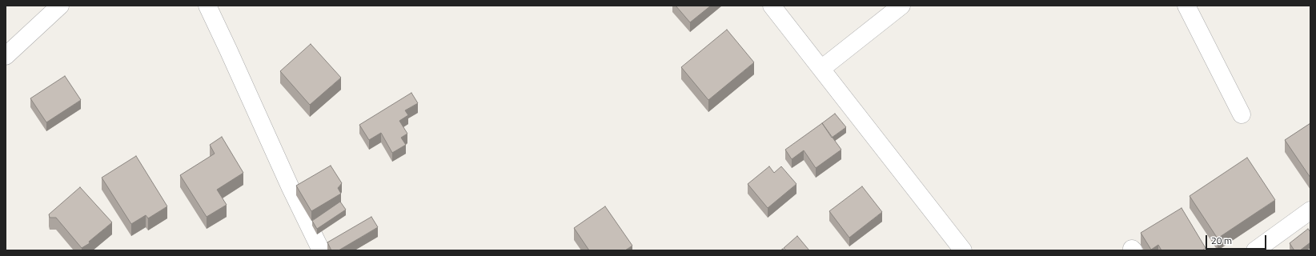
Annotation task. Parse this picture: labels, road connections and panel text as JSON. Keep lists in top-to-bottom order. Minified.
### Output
{"scale_bar":"20 m"}
